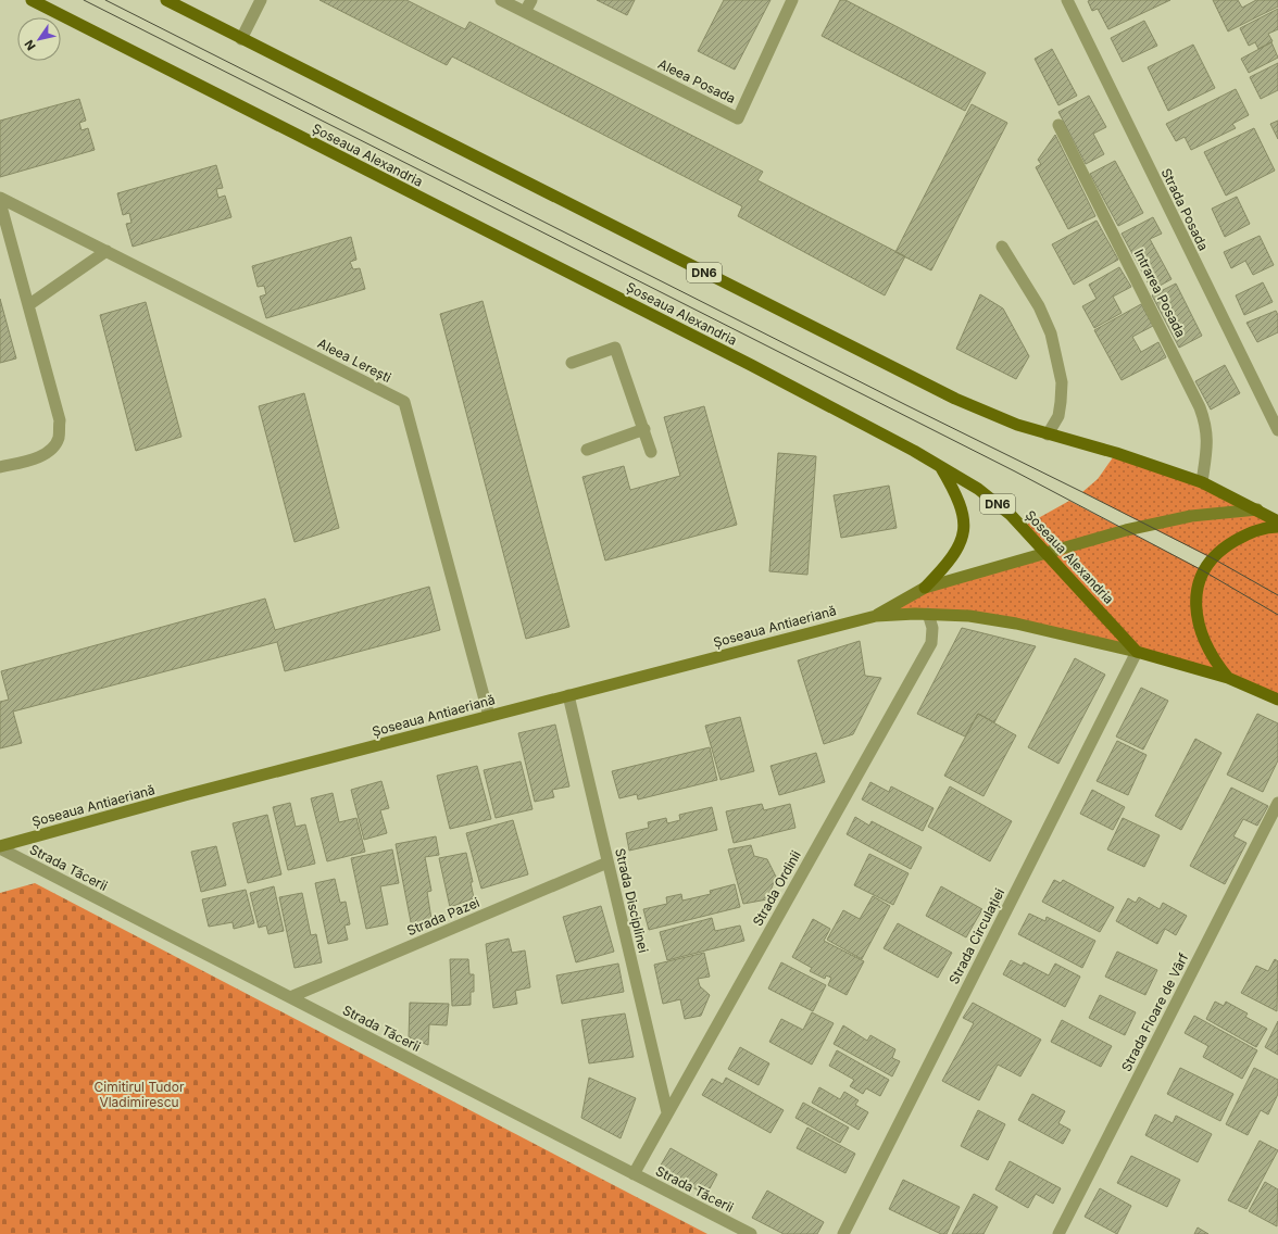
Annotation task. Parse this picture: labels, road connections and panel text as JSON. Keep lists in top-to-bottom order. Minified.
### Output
{"streets":{"main road":["Șoseaua Alexandria","DN6","Șoseaua Antiaeriană"],"street":["Aleea Posada","Strada Posada","Intrarea Posada","Aleea Lerești","Strada Tăcerii","Strada Ordinii","Strada Disciplinei","Strada Pazei","Strada Circulației","Strada Floare de Vârf"]},"crossings":[["Șoseaua Alexandria","Șoseaua Antiaeriană"],["Șoseaua Alexandria","Strada Circulației"],["DN6","Intrarea Posada"],["DN6","Șoseaua Antiaeriană"],["Aleea Lerești","Șoseaua Antiaeriană"],["Șoseaua Antiaeriană","Strada Tăcerii"],["Șoseaua Antiaeriană","Strada Ordinii"],["Șoseaua Antiaeriană","Strada Disciplinei"],["Șoseaua Antiaeriană","Strada Circulației"],["Strada Tăcerii","Strada Ordinii"],["Strada Tăcerii","Strada Pazei"],["Strada Ordinii","Strada Disciplinei"],["Strada Disciplinei","Strada Pazei"]],"parks":["Cimitirul Tudor Vladimirescu"],"north":"bottom left"}
